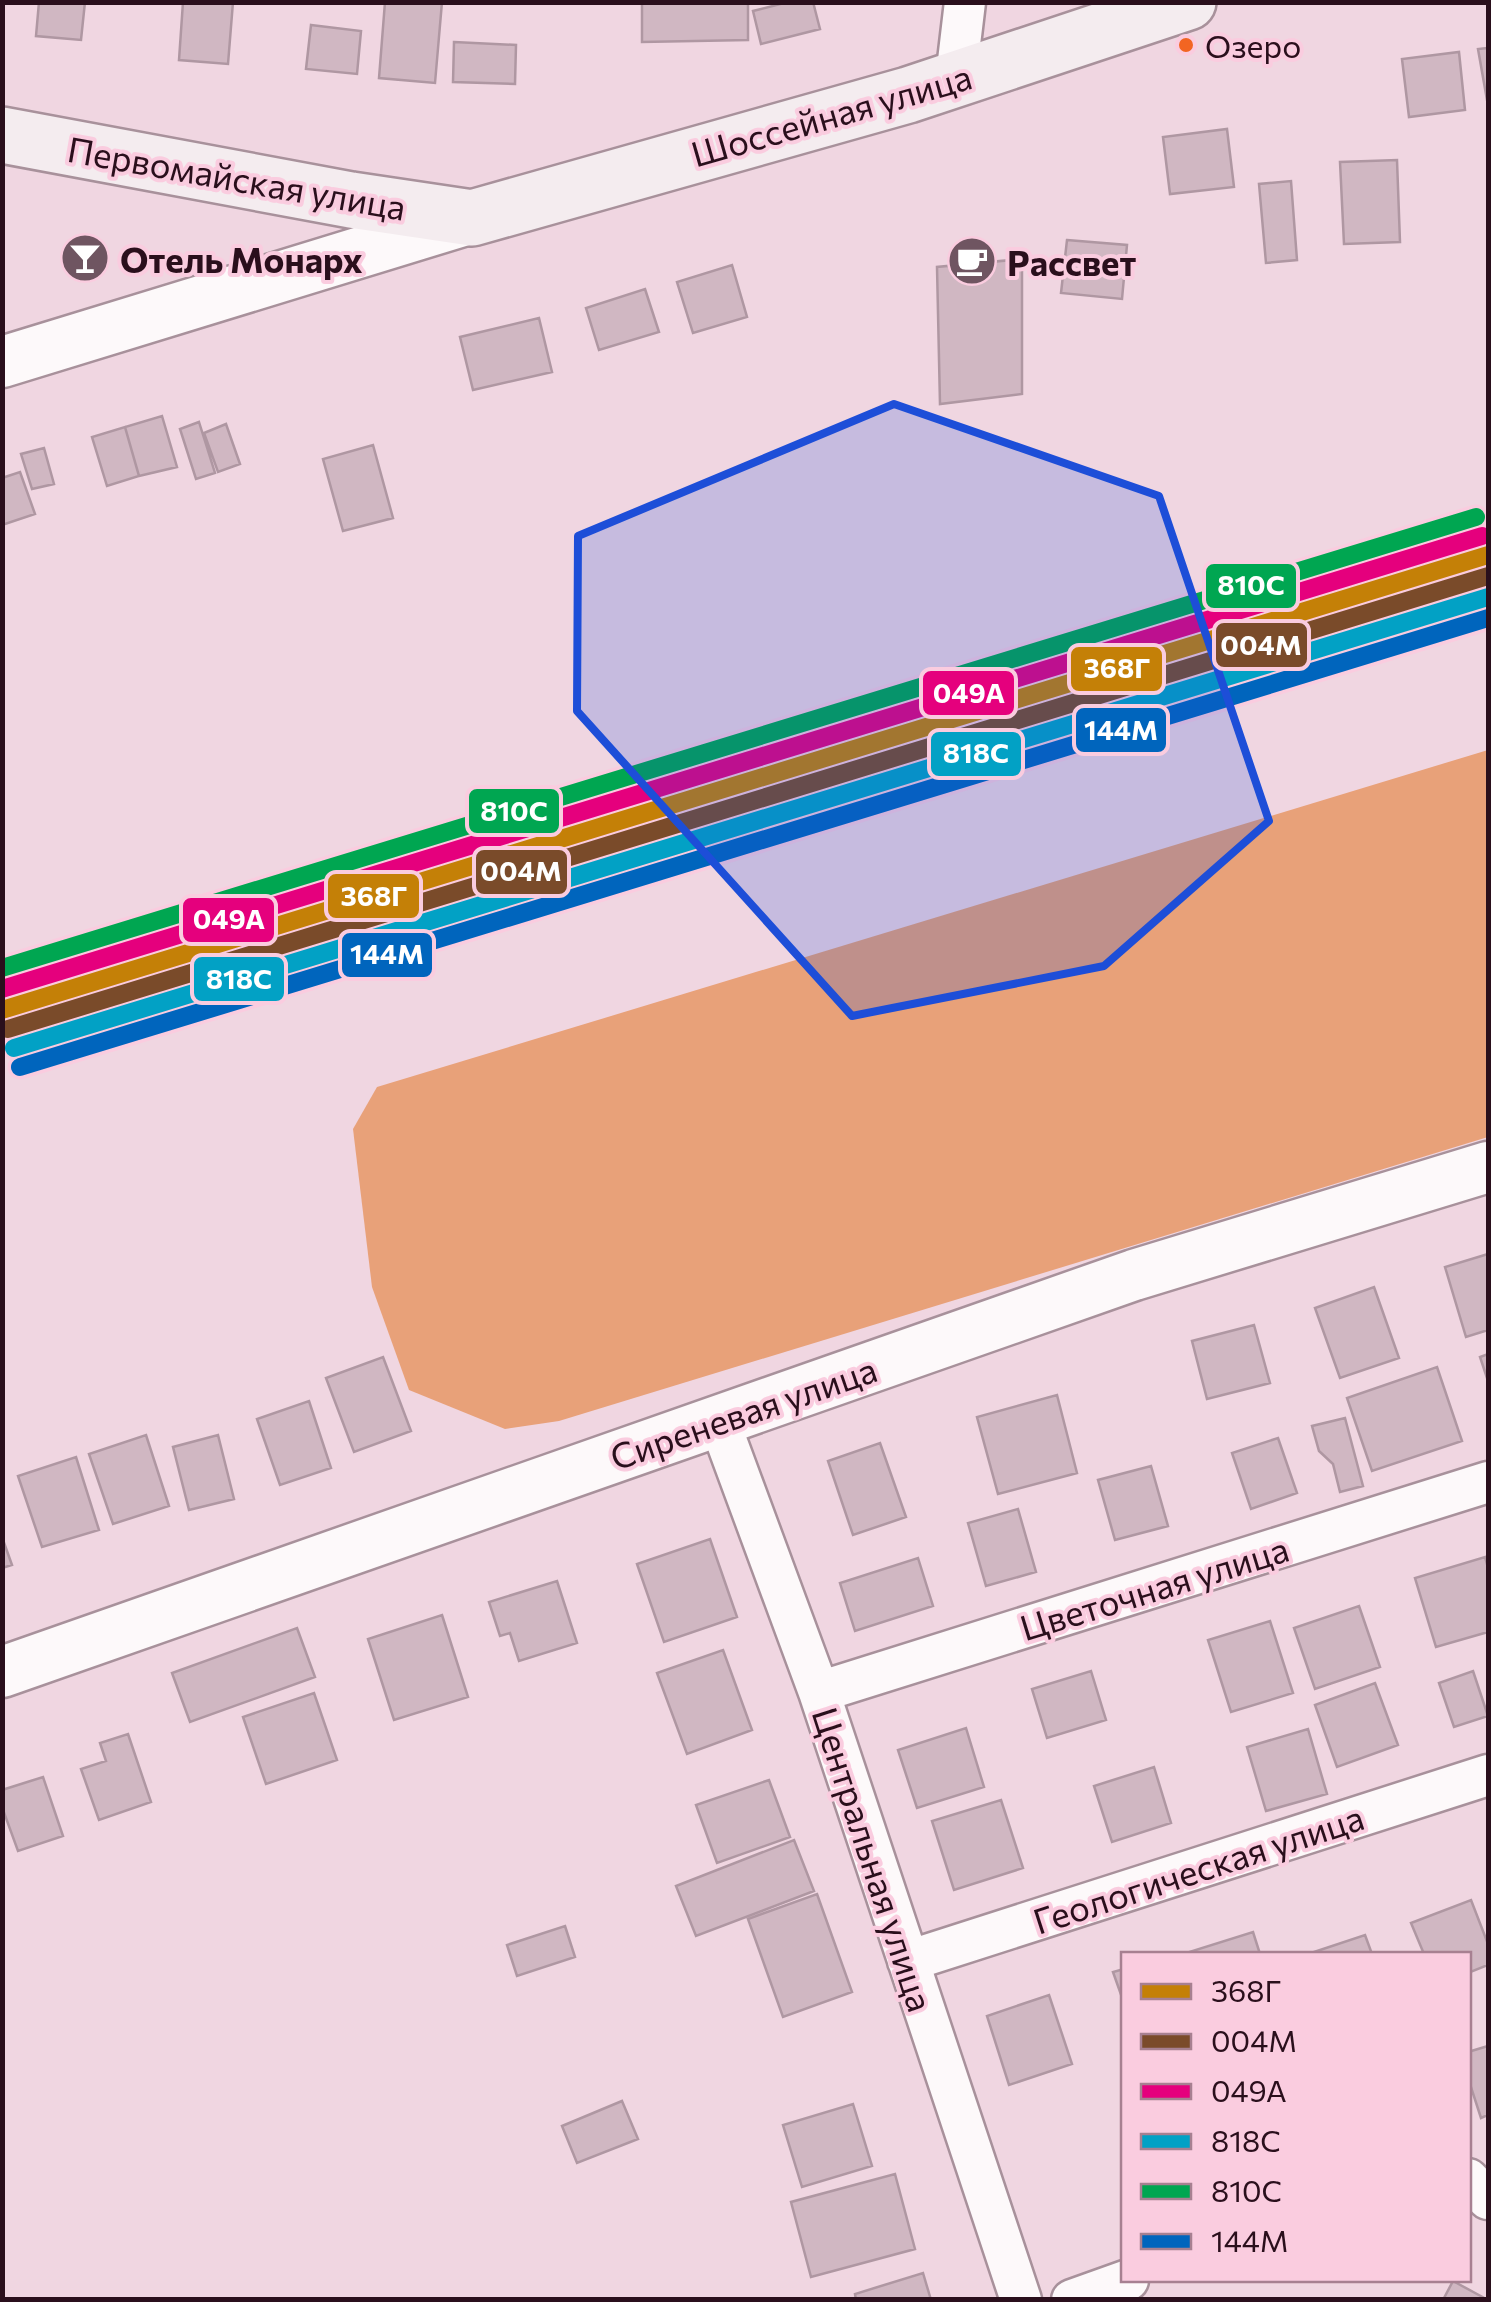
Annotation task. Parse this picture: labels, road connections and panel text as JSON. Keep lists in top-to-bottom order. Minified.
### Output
{"streets":{"main road":["Шоссейная улица","Первомайская улица"],"street":["Сиреневая улица","Цветочная улица","Центральная улица","Геологическая улица"]},"crossings":[["Шоссейная улица","Первомайская улица"],["Сиреневая улица","Центральная улица"],["Цветочная улица","Центральная улица"],["Центральная улица","Геологическая улица"]],"places":{"other":["Озеро"],"bar":["Отель Монарх"],"cafe":["Рассвет"]},"lines":["transit line 810С","transit line 049А","transit line 368Г","transit line 004М","transit line 818С","transit line 144М"],"legend":["368Г","004М","049А","818С","810С","144М"]}
